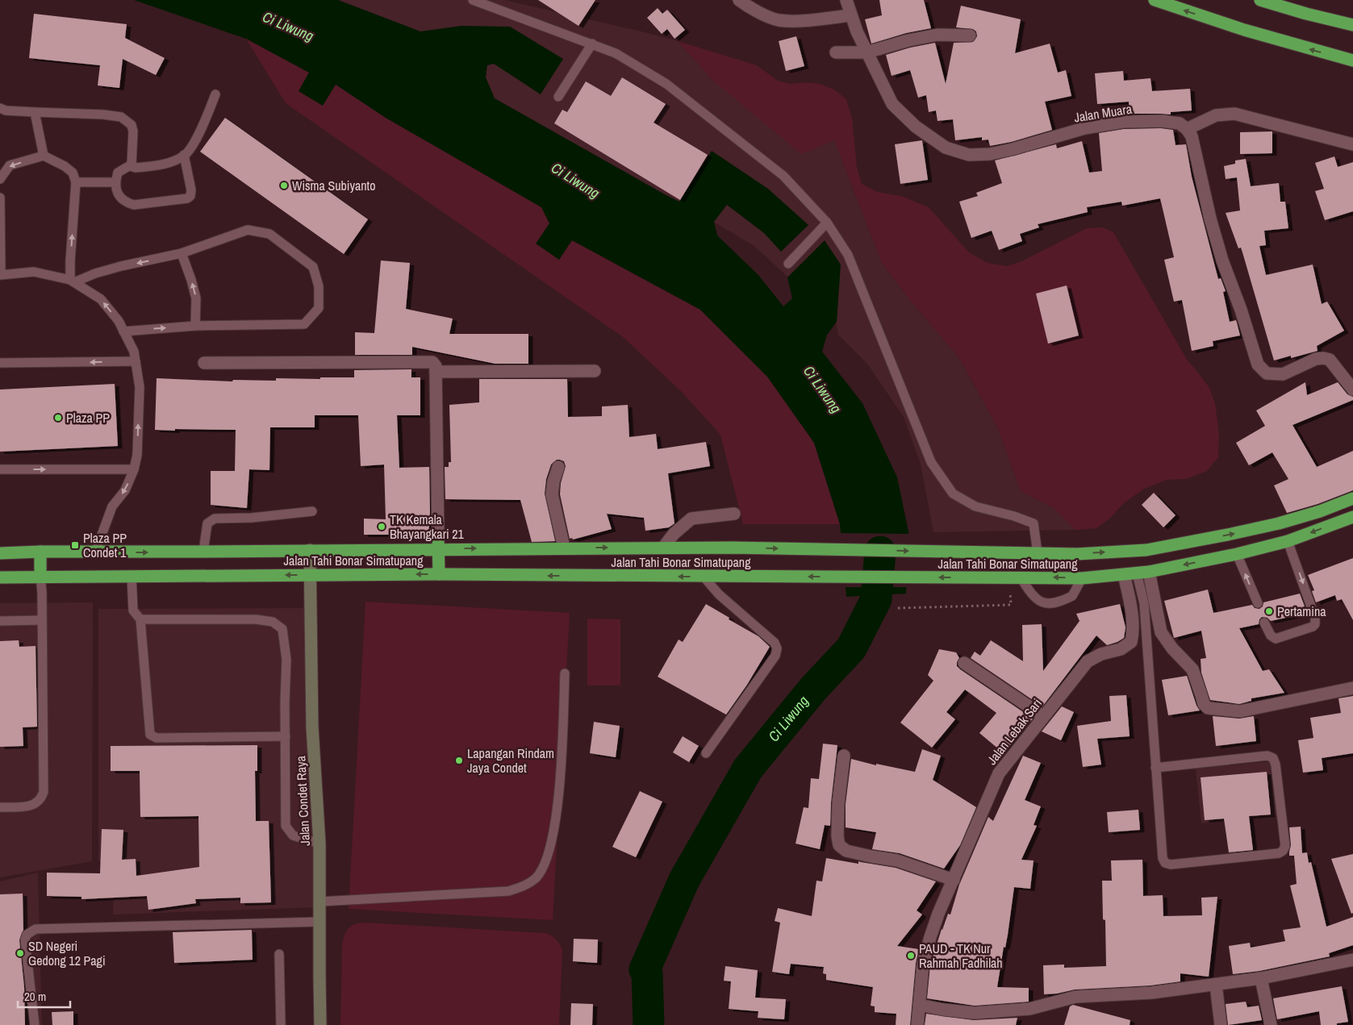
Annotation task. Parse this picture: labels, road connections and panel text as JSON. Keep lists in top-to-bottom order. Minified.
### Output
{"streets":{"highway":["Jalan Tahi Bonar Simatupang"],"street":["Jalan Muara","Jalan Lebak Sari","Jalan Condet Raya"]},"crossings":[["Jalan Tahi Bonar Simatupang","Jalan Lebak Sari"],["Jalan Tahi Bonar Simatupang","Jalan Condet Raya"]],"water":["Ci Liwung"],"places":{"other":["Wisma Subiyanto","Plaza PP","TK Kemala Bhayangkari 21","Pertamina","Lapangan Rindam Jaya Condet","SD Negeri Gedong 12 Pagi","PAUD - TK Nur Rahmah Fadhilah"],"transit":["Plaza PP Condet 1"]},"scale_bar":"20 m"}
